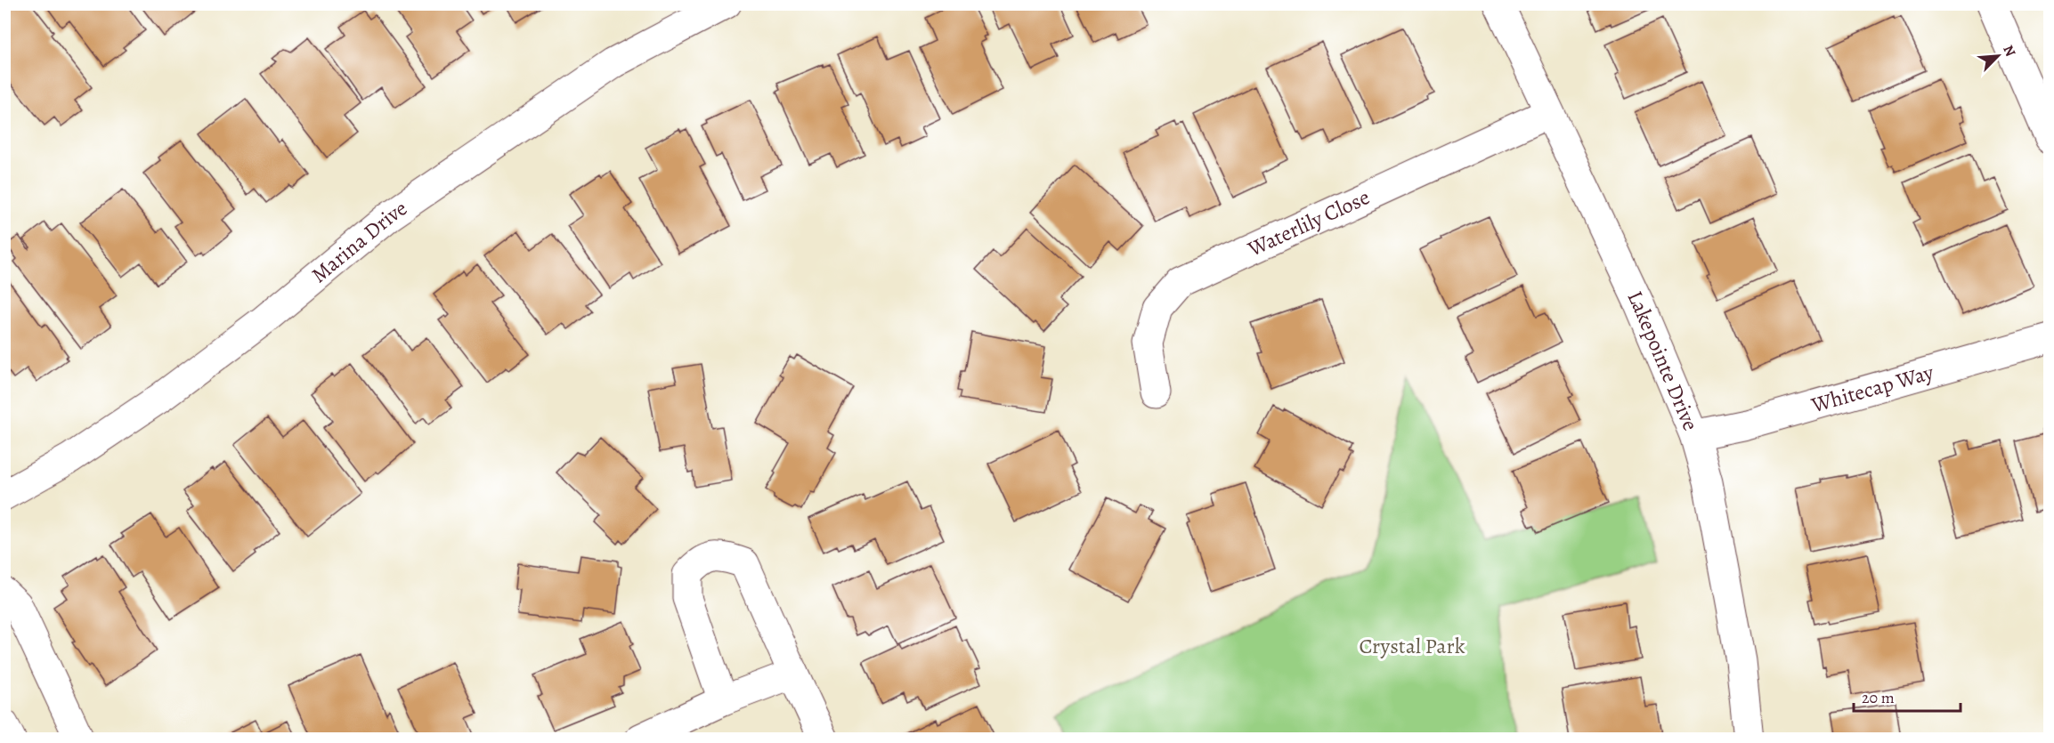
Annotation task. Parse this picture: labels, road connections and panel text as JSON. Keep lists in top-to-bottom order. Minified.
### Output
{"streets":{"street":["Waterlily Close","Marina Drive","Lakepointe Drive","Whitecap Way"]},"crossings":[["Waterlily Close","Lakepointe Drive"],["Lakepointe Drive","Whitecap Way"]],"parks":["Crystal Park"],"scale_bar":"20 m","north":"top right"}
